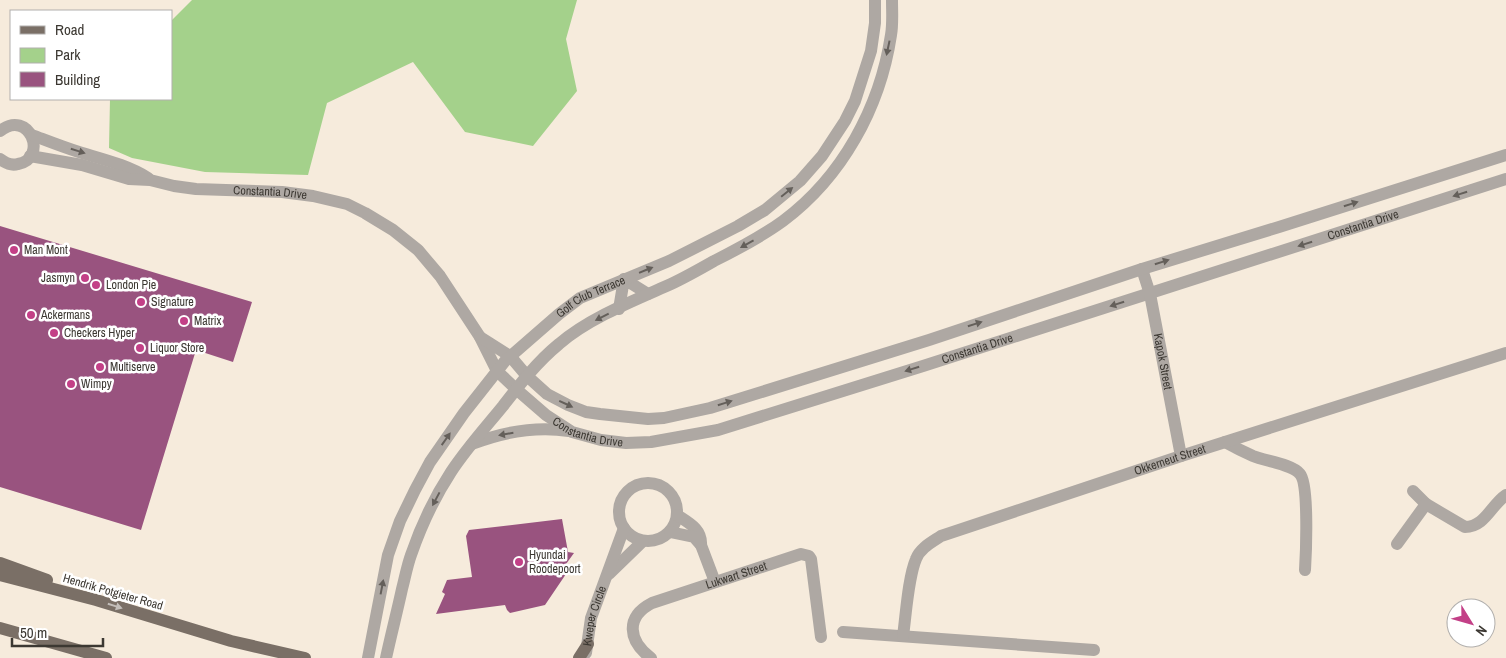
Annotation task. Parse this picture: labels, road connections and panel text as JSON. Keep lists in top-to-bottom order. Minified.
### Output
{"streets":{"main road":["Hendrik Potgieter Road"],"street":["Constantia Drive","Golf Club Terrace","Kapok Street","Okkerneut Street","Lukwart Street","Kweper Circle"]},"crossings":[["Constantia Drive","Golf Club Terrace"],["Constantia Drive","Kapok Street"],["Kapok Street","Okkerneut Street"]],"one_way":["Hendrik Potgieter Road"],"places":["Man Mont","Jasmyn","London Pie","Signature","Ackermans","Matrix","Checkers Hyper","Liquor Store","Multiserve","Wimpy","Hyundai Roodepoort"],"legend":["Road","Park","Building"],"scale_bar":"50 m","north":"bottom right"}
